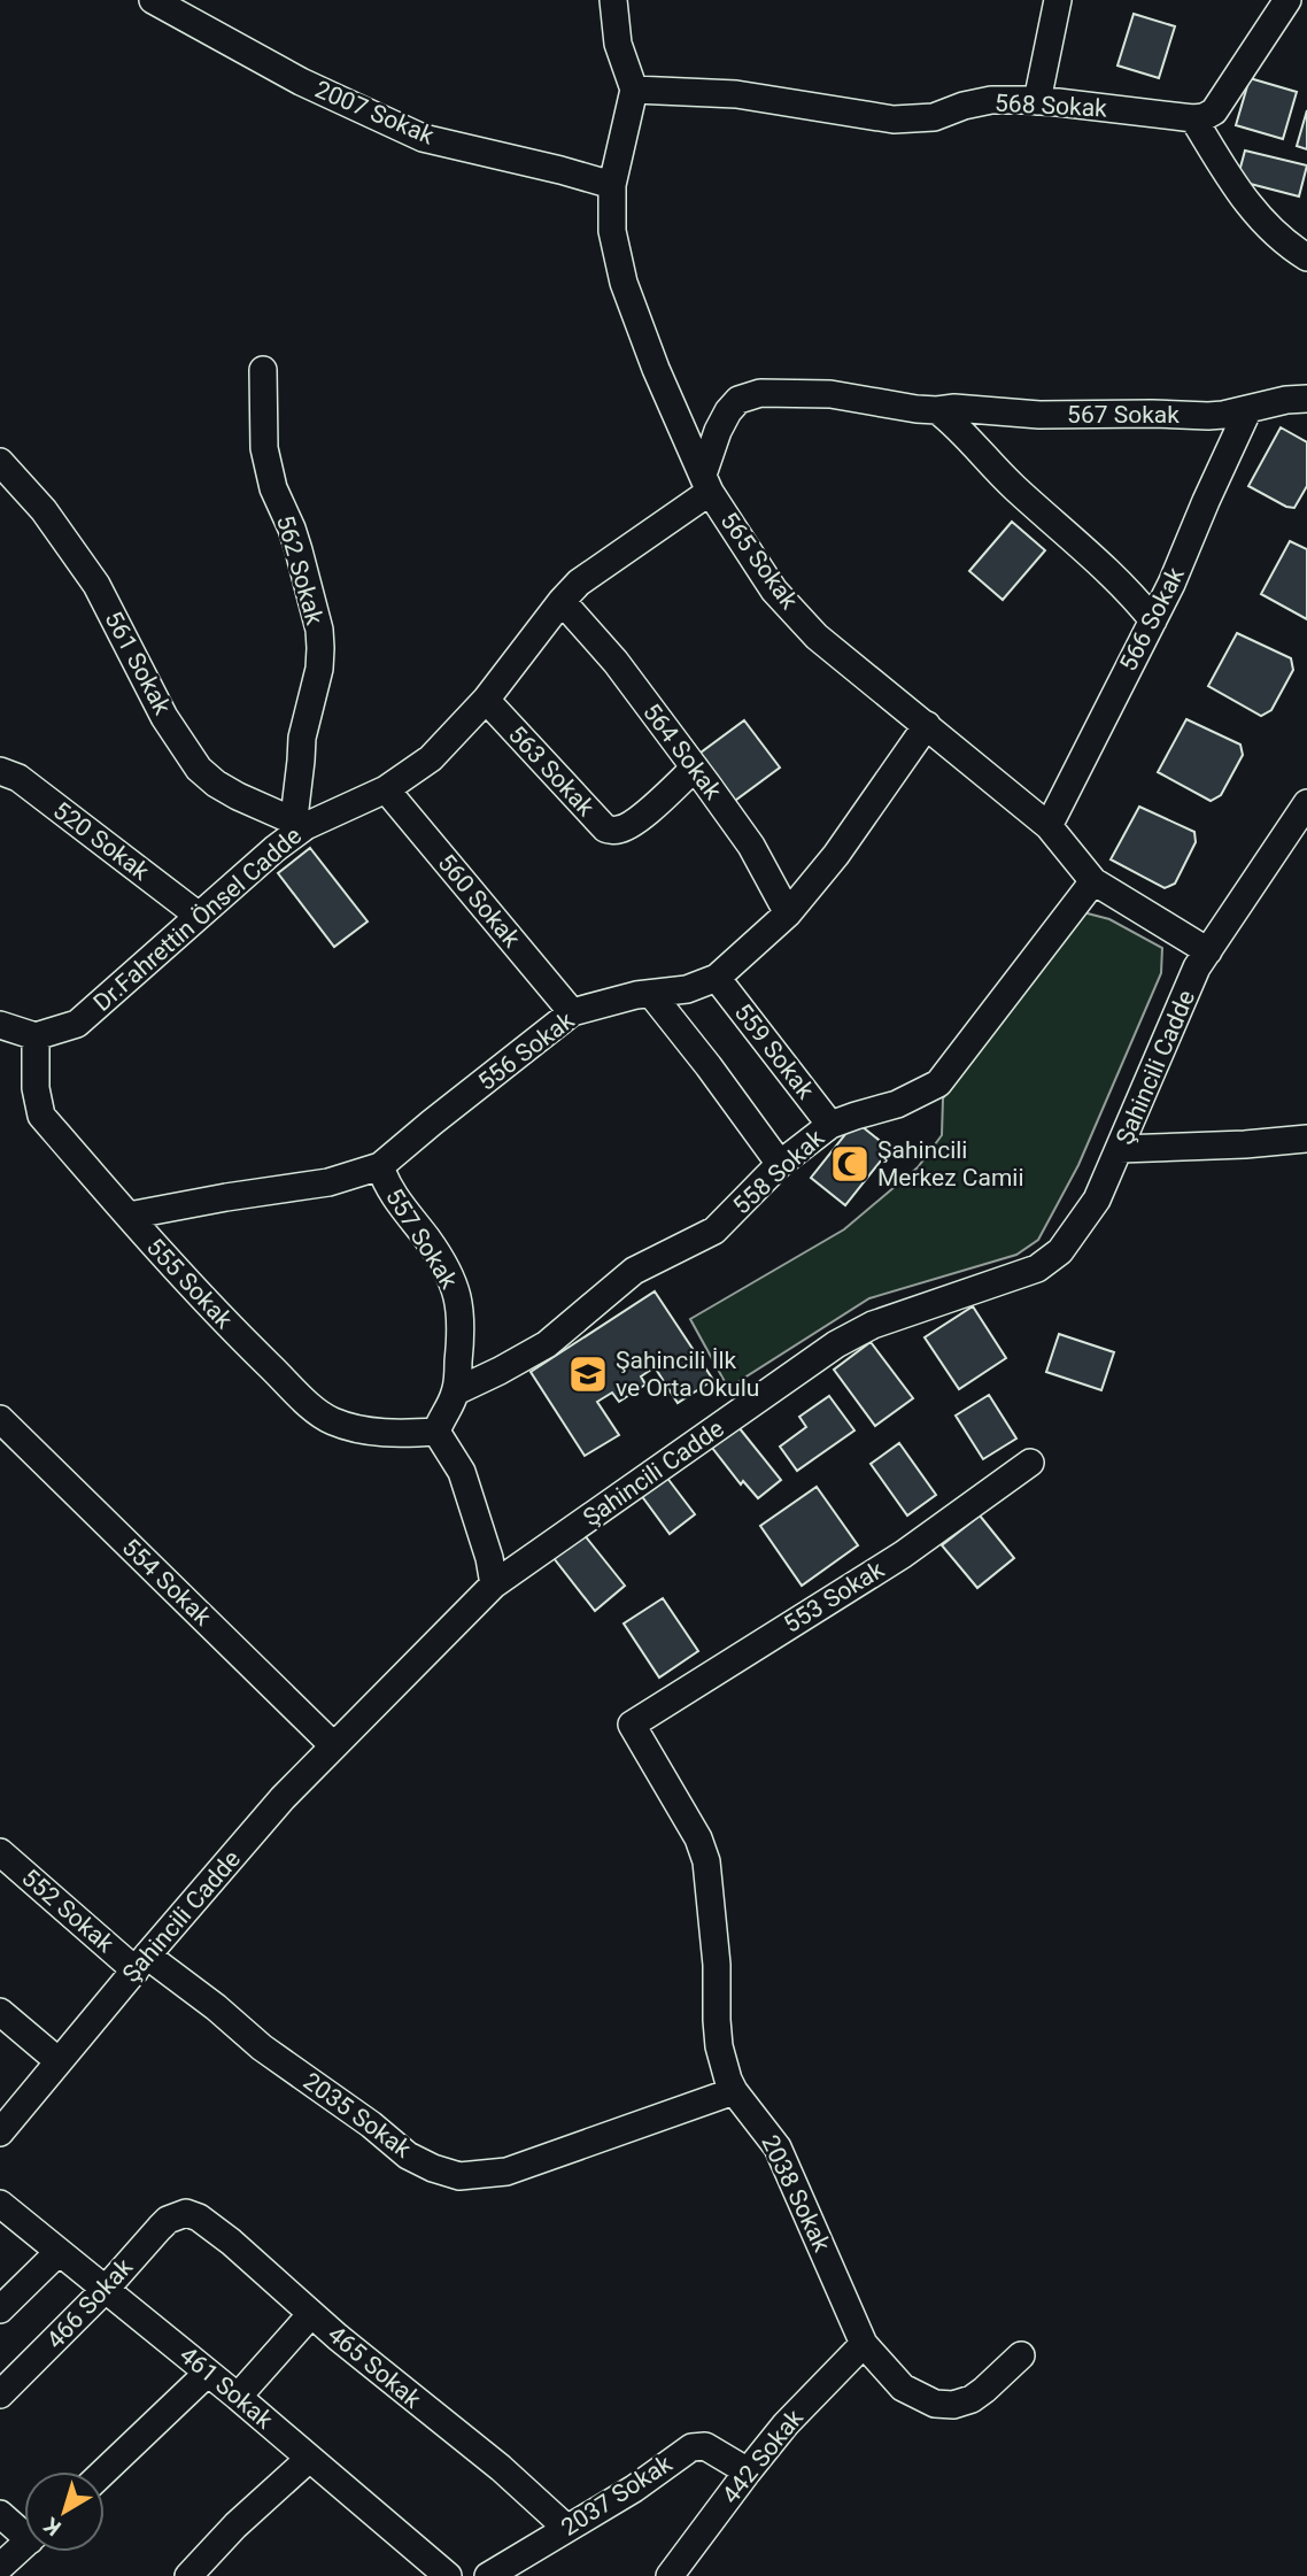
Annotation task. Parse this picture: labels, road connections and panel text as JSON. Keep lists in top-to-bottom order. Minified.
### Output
{"streets":{"street":["568 Sokak","2007 Sokak","567 Sokak","565 Sokak","562 Sokak","566 Sokak","561 Sokak","564 Sokak","563 Sokak","520 Sokak","560 Sokak","Dr.Fahrettin Önsel Cadde","556 Sokak","559 Sokak","Şahincili Cadde","558 Sokak","557 Sokak","555 Sokak","554 Sokak","553 Sokak","552 Sokak","2035 Sokak","2038 Sokak","466 Sokak","465 Sokak","461 Sokak","442 Sokak","2037 Sokak"]},"crossings":[["568 Sokak","565 Sokak"],["2007 Sokak","565 Sokak"],["567 Sokak","565 Sokak"],["567 Sokak","566 Sokak"],["567 Sokak","Dr.Fahrettin Önsel Cadde"],["565 Sokak","566 Sokak"],["565 Sokak","Dr.Fahrettin Önsel Cadde"],["565 Sokak","556 Sokak"],["565 Sokak","Şahincili Cadde"],["565 Sokak","558 Sokak"],["562 Sokak","561 Sokak"],["562 Sokak","Dr.Fahrettin Önsel Cadde"],["561 Sokak","Dr.Fahrettin Önsel Cadde"],["564 Sokak","563 Sokak"],["564 Sokak","Dr.Fahrettin Önsel Cadde"],["564 Sokak","556 Sokak"],["563 Sokak","Dr.Fahrettin Önsel Cadde"],["520 Sokak","Dr.Fahrettin Önsel Cadde"],["560 Sokak","Dr.Fahrettin Önsel Cadde"],["560 Sokak","556 Sokak"],["Dr.Fahrettin Önsel Cadde","555 Sokak"],["556 Sokak","559 Sokak"],["556 Sokak","557 Sokak"],["556 Sokak","555 Sokak"],["559 Sokak","558 Sokak"],["Şahincili Cadde","554 Sokak"],["Şahincili Cadde","552 Sokak"],["Şahincili Cadde","2035 Sokak"],["558 Sokak","557 Sokak"],["557 Sokak","555 Sokak"],["553 Sokak","2038 Sokak"],["552 Sokak","2035 Sokak"],["2035 Sokak","2038 Sokak"],["2038 Sokak","442 Sokak"],["466 Sokak","465 Sokak"],["466 Sokak","461 Sokak"],["465 Sokak","2037 Sokak"],["442 Sokak","2037 Sokak"]],"places":{"mosque":["Şahincili Merkez Camii"],"school or university":["Şahincili İlk ve Orta Okulu"]},"north":"bottom left"}
